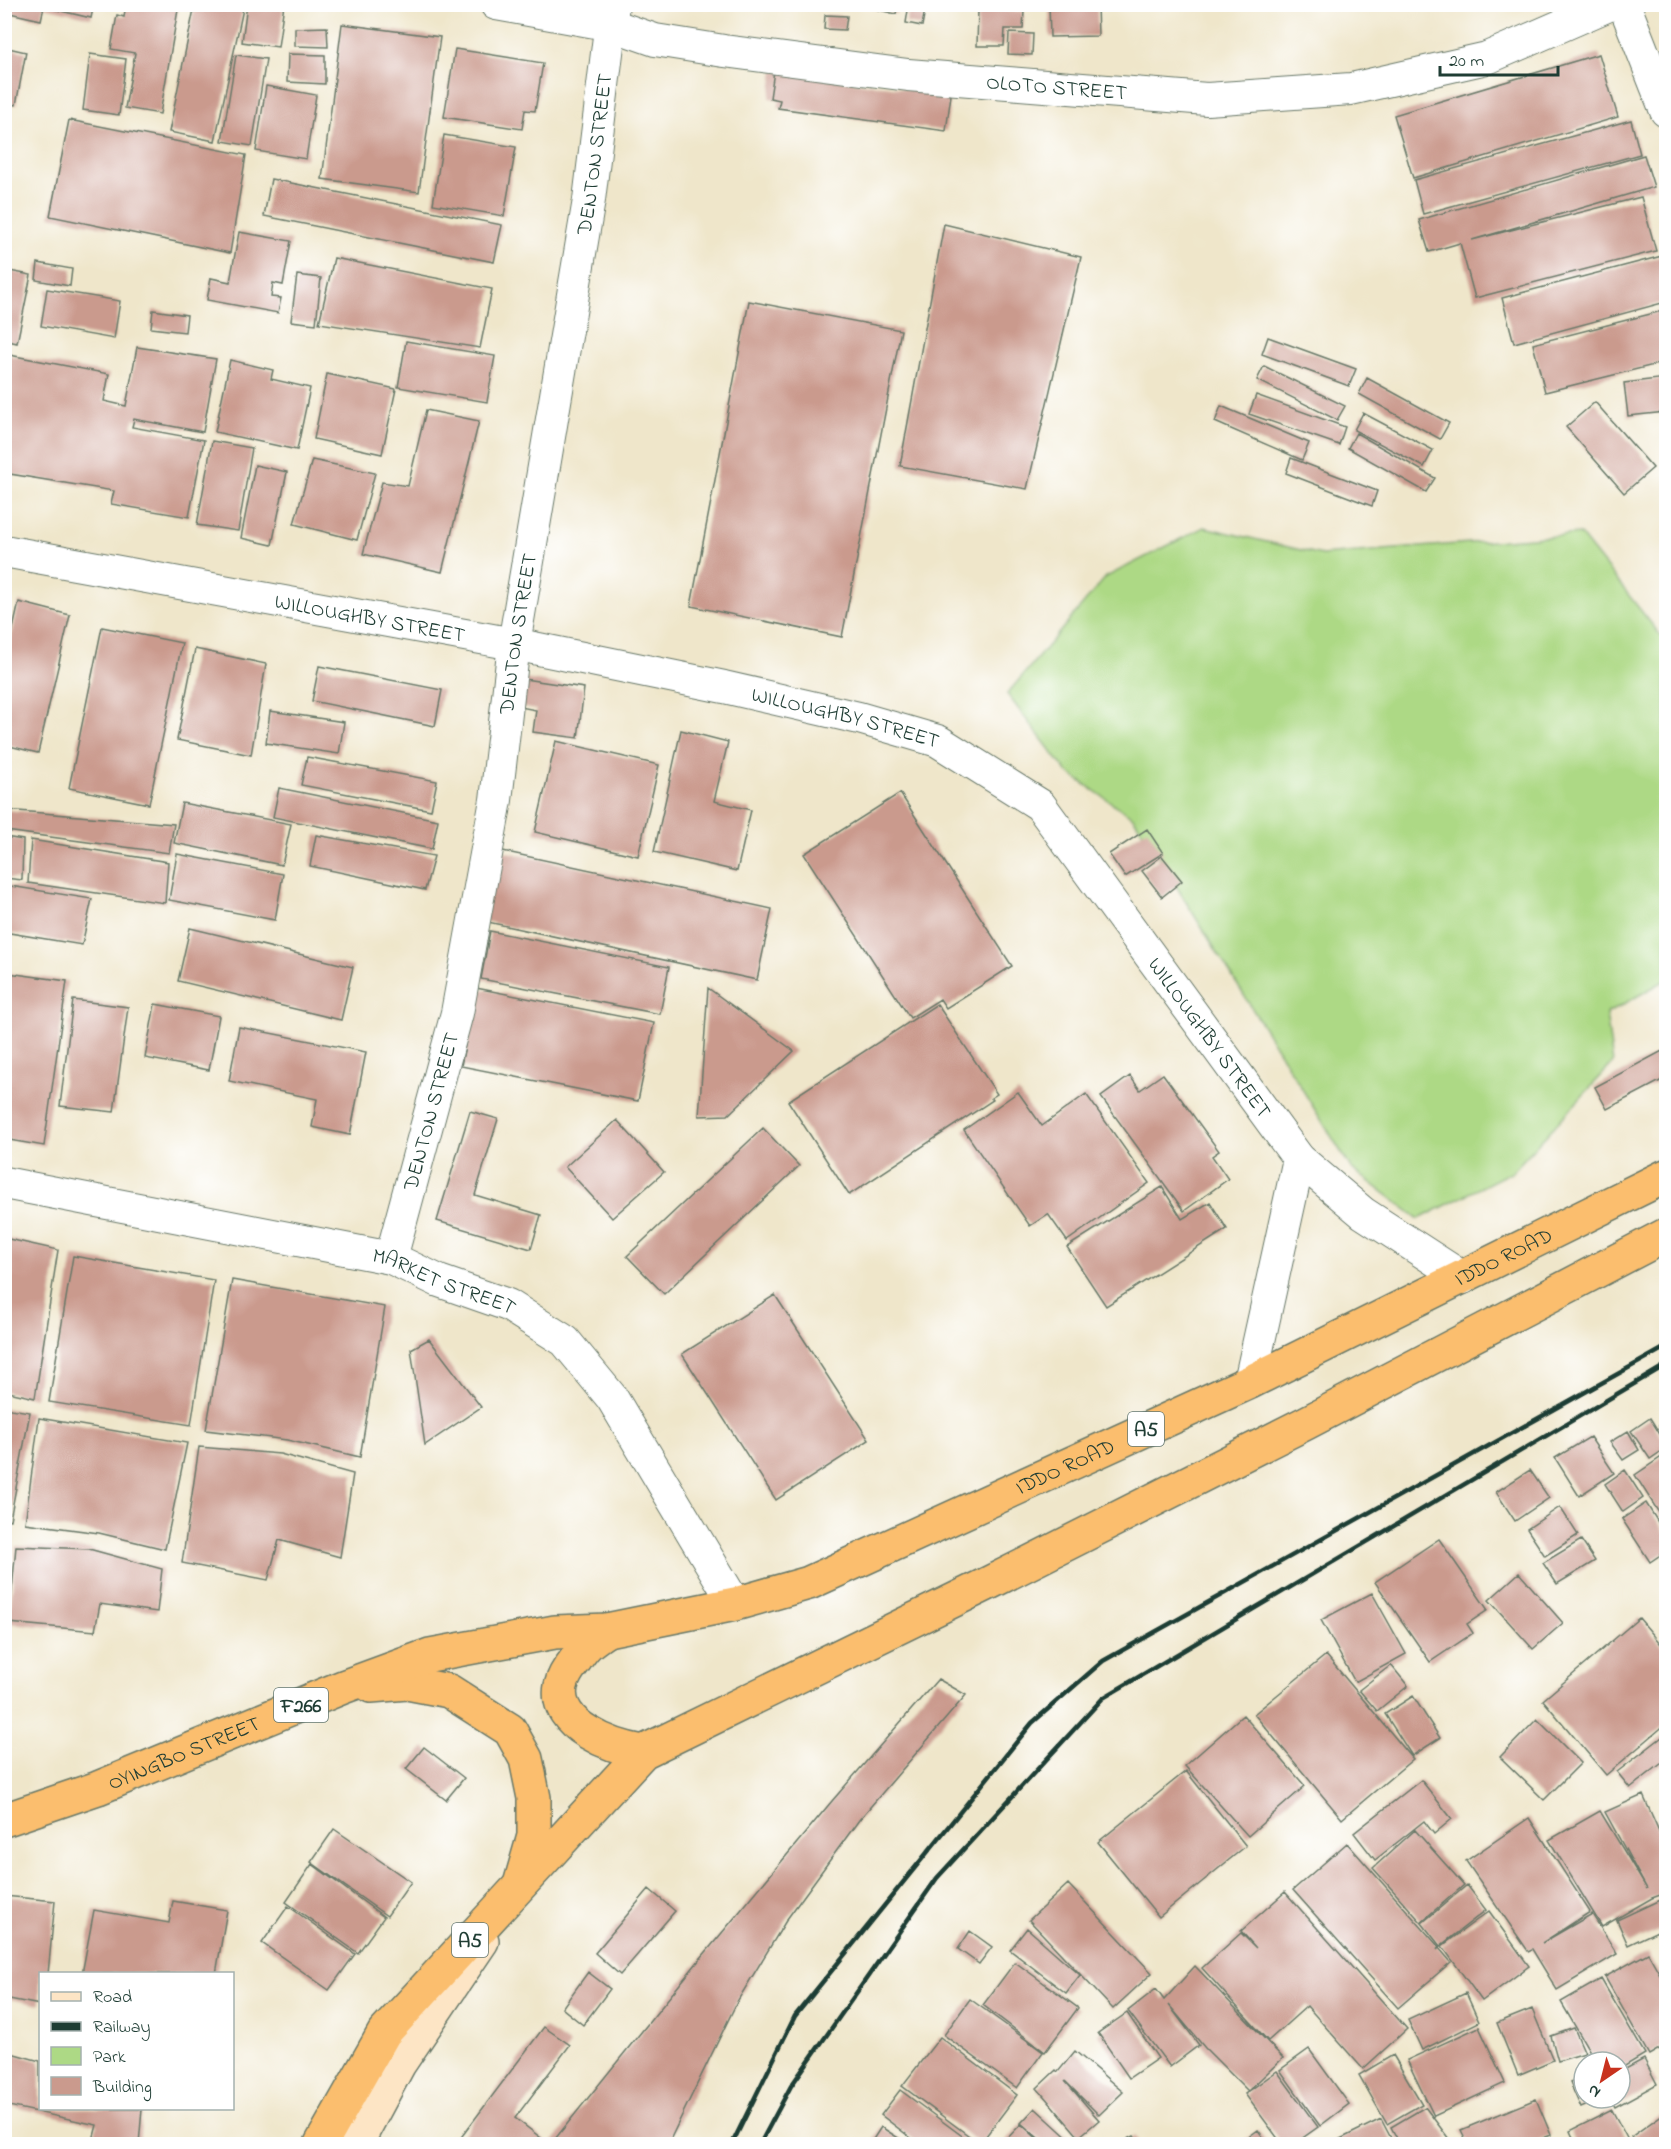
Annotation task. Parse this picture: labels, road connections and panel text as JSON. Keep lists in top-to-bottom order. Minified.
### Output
{"streets":{"highway":["IDDO ROAD","A5","F266","OYINGBO STREET"],"street":["OLOTO STREET","DENTON STREET","WILLOUGHBY STREET","MARKET STREET"]},"crossings":[["OLOTO STREET","DENTON STREET"],["DENTON STREET","WILLOUGHBY STREET"],["DENTON STREET","MARKET STREET"],["WILLOUGHBY STREET","IDDO ROAD"],["IDDO ROAD","MARKET STREET"],["IDDO ROAD","OYINGBO STREET"],["A5","F266"],["F266","OYINGBO STREET"]],"legend":["Road","Railway","Park","Building"],"scale_bar":"20 m","north":"bottom left"}
